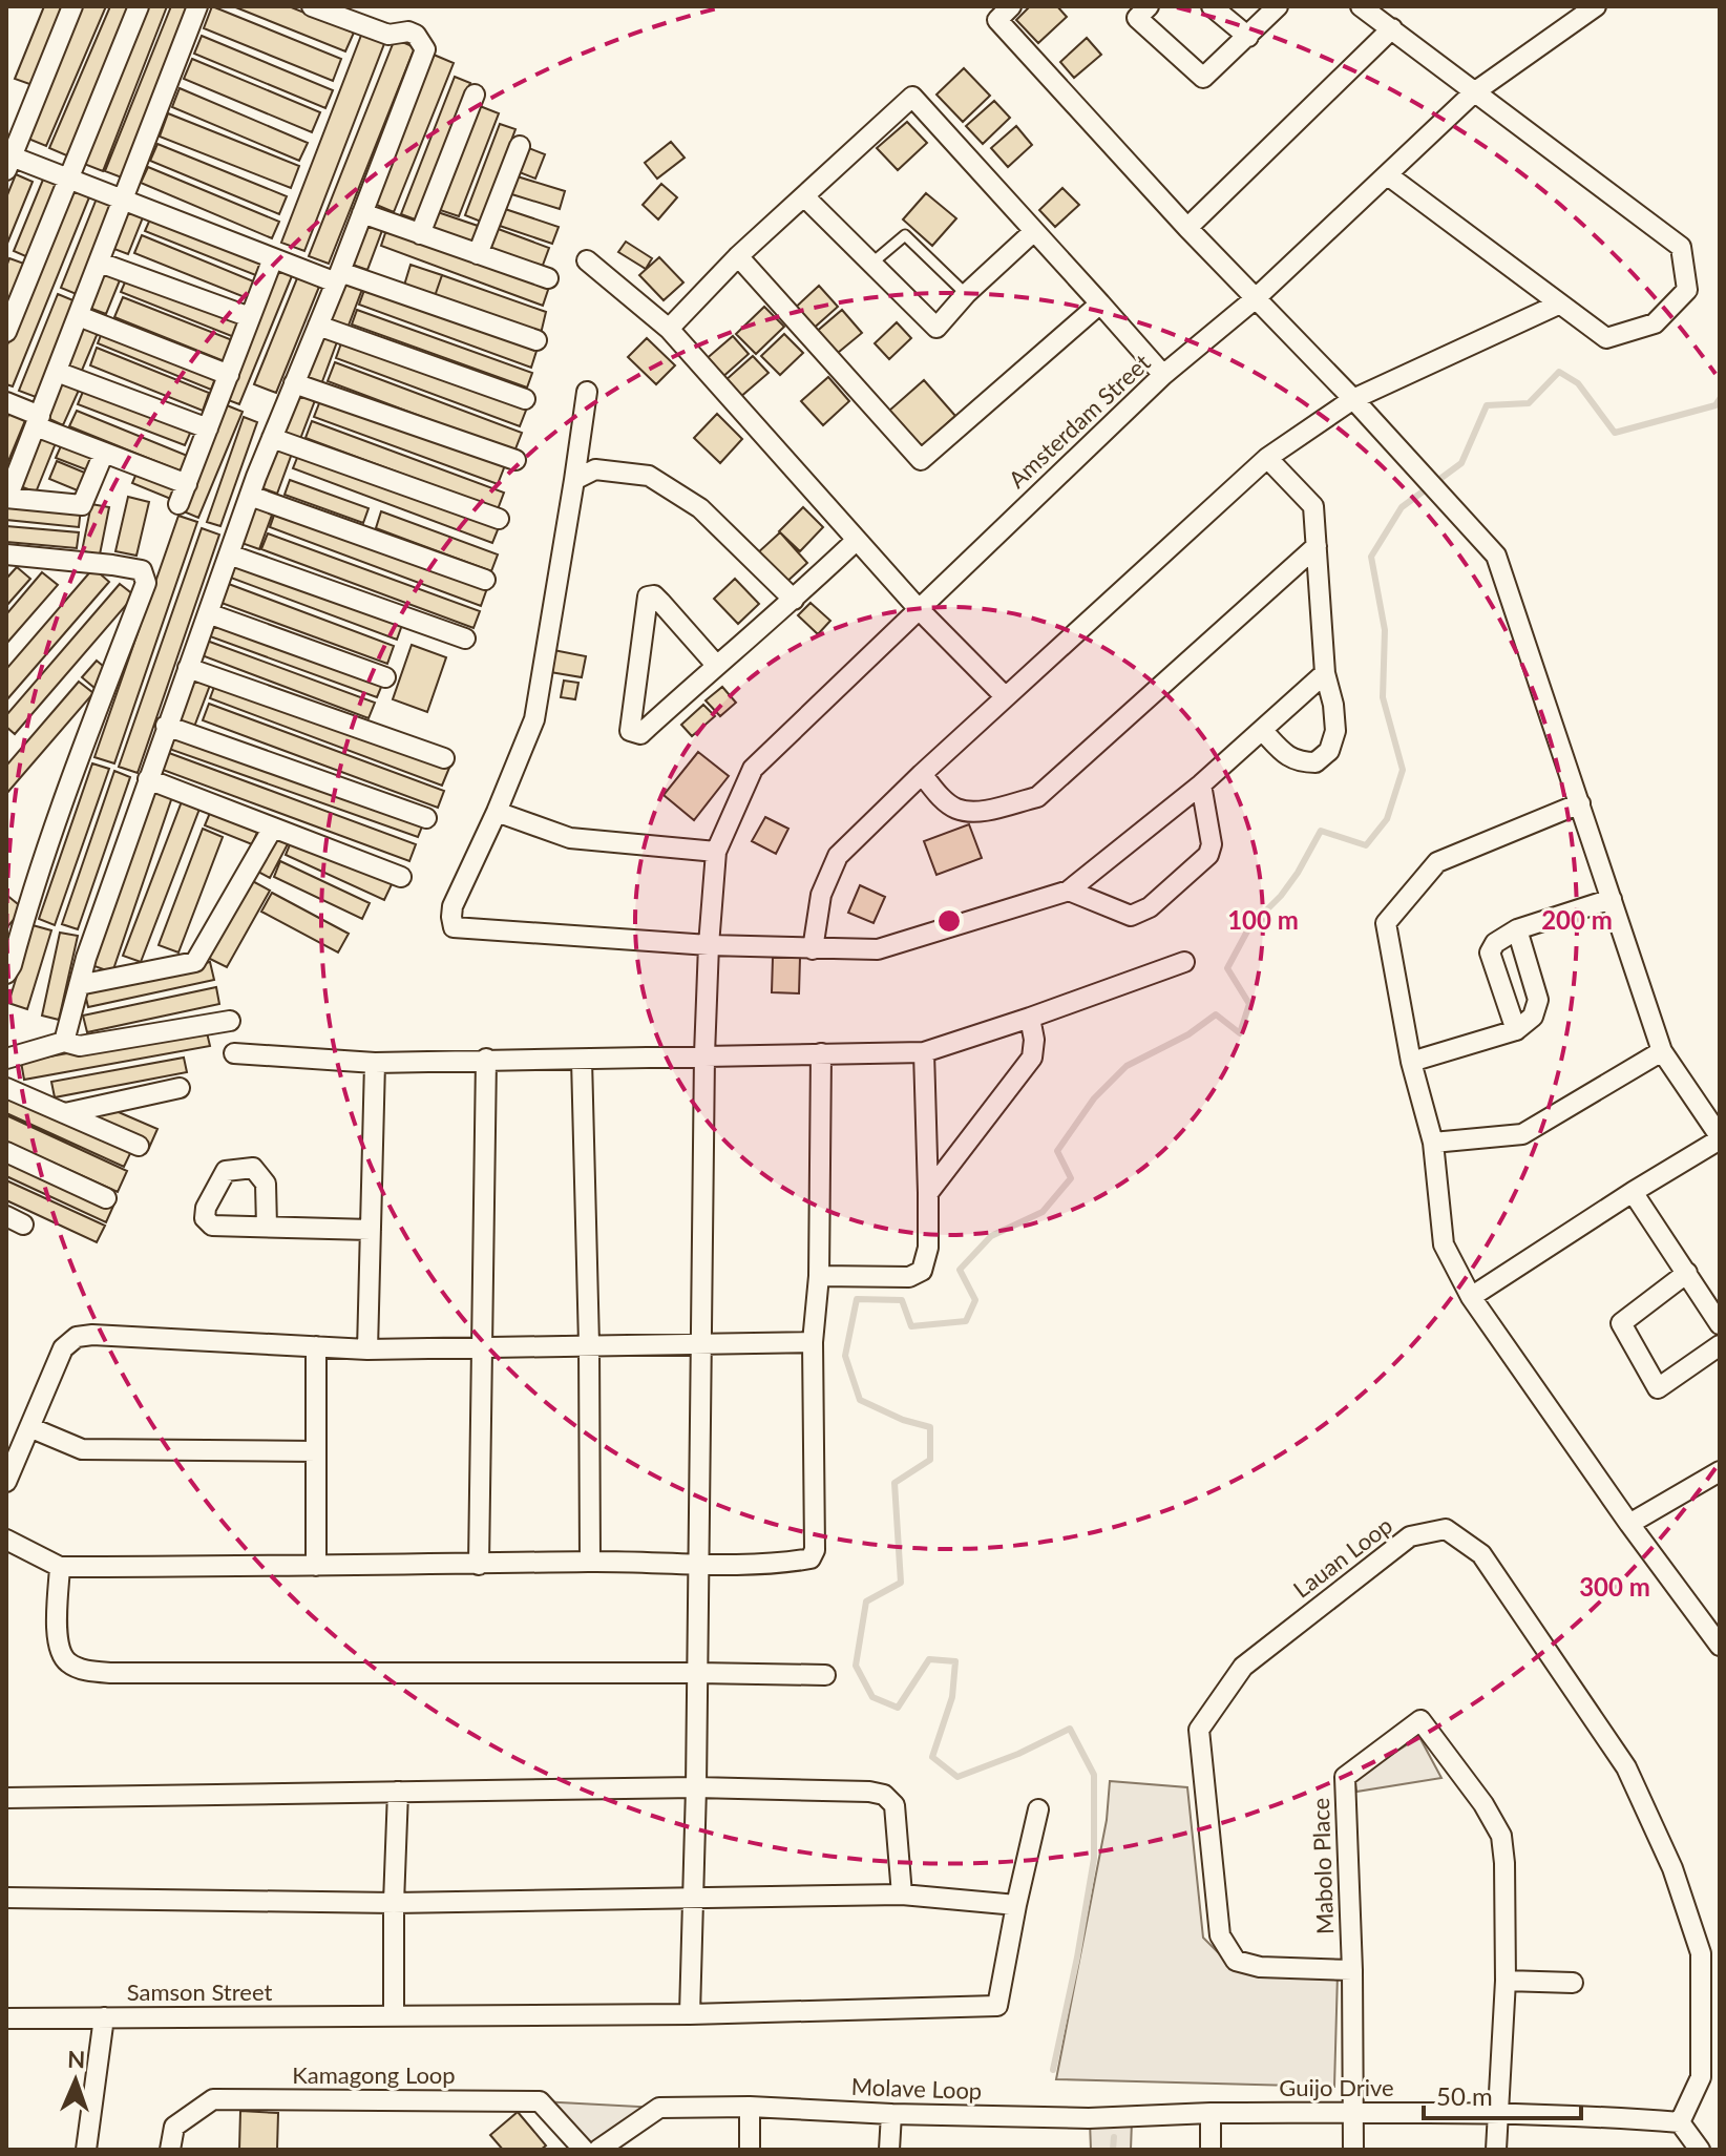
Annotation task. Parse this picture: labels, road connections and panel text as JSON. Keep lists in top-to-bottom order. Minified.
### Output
{"streets":{"street":["Amsterdam Street","Lauan Loop","Mabolo Place","Samson Street","Kamagong Loop","Guijo Drive","Molave Loop"]},"crossings":[["Amsterdam Street","Samson Street"],["Lauan Loop","Mabolo Place"],["Lauan Loop","Guijo Drive"],["Mabolo Place","Guijo Drive"],["Guijo Drive","Molave Loop"]],"scale_bar":"50 m","north":"top","rings":["100 m","200 m","300 m"]}
